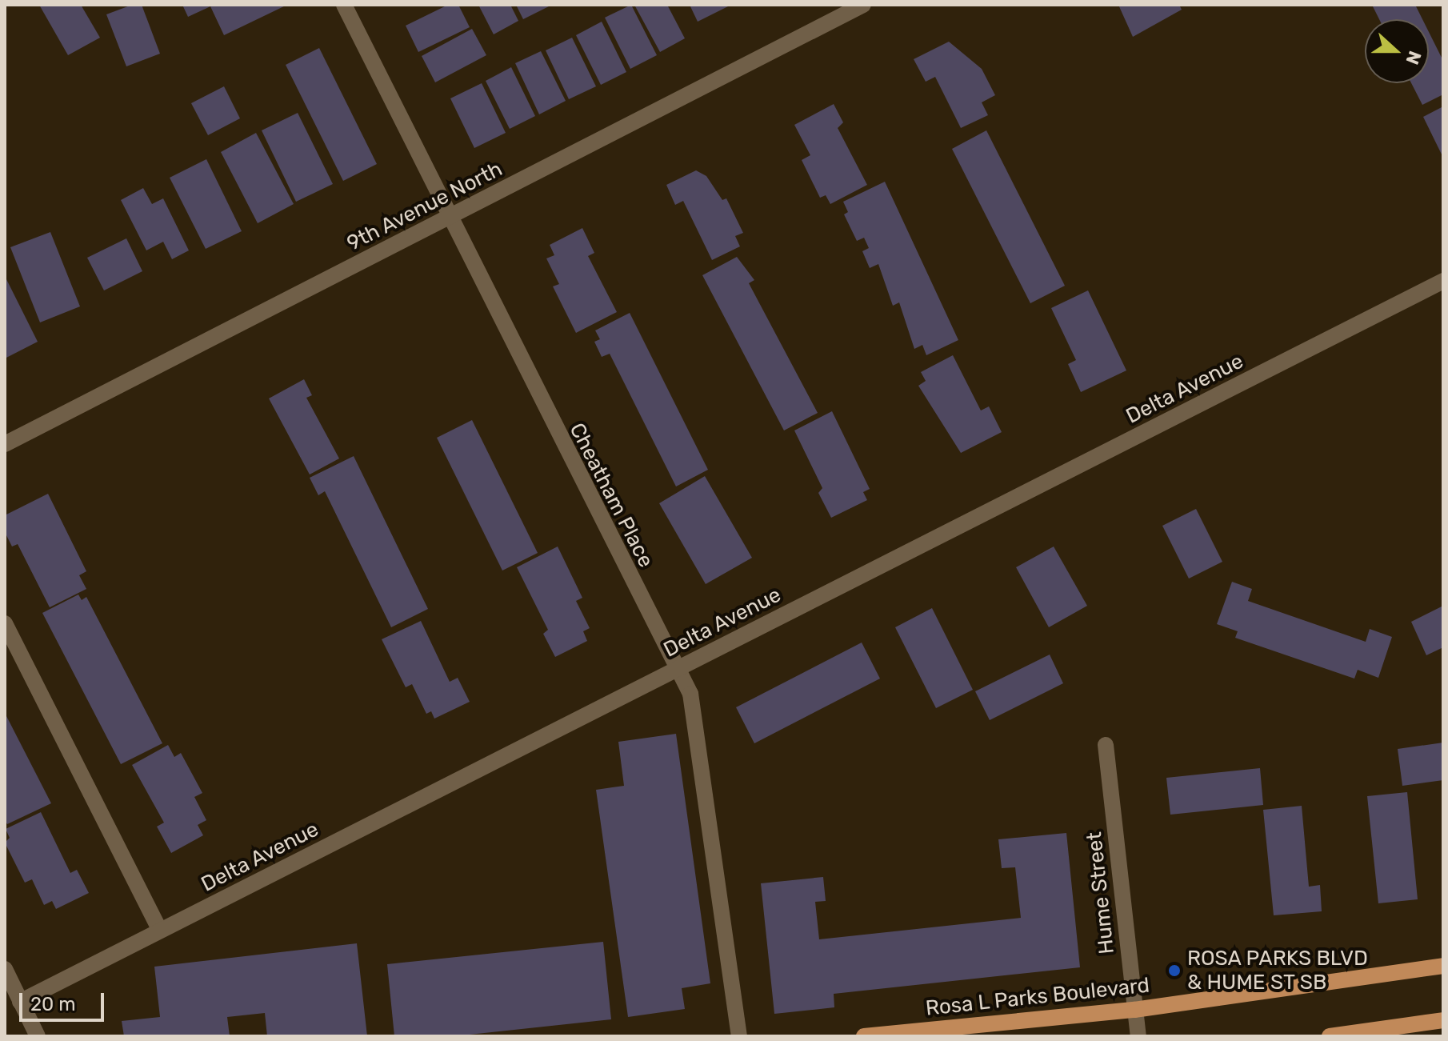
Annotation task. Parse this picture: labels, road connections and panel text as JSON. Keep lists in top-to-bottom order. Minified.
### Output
{"streets":{"main road":["Rosa L Parks Boulevard"],"street":["9th Avenue North","Delta Avenue","Cheatham Place","Hume Street"]},"crossings":[["9th Avenue North","Cheatham Place"],["Delta Avenue","Cheatham Place"],["Hume Street","Rosa L Parks Boulevard"]],"places":["ROSA PARKS BLVD & HUME ST SB"],"scale_bar":"20 m","north":"right"}
